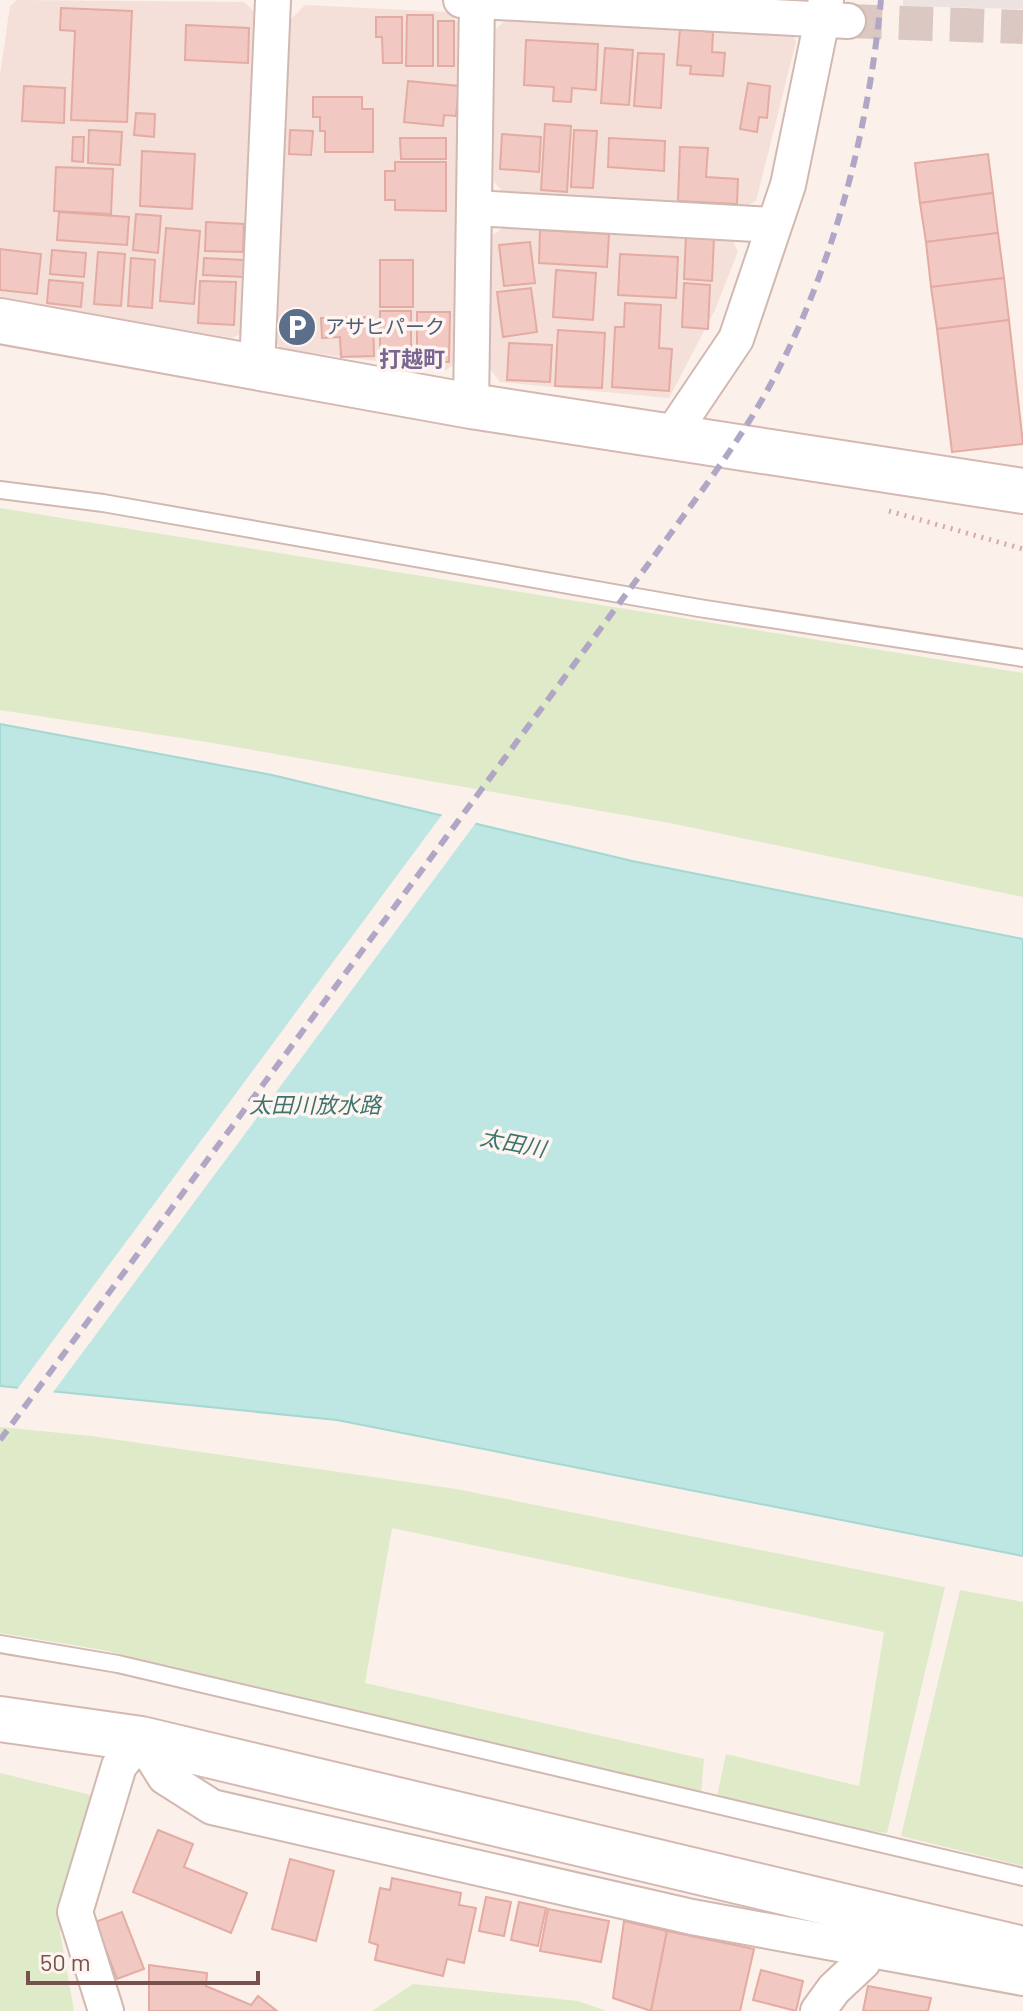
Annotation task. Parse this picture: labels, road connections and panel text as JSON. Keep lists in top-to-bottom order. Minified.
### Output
{"districts":["打越町"],"water":["太田川放水路","太田川"],"places":{"parking":["アサヒパーク"]},"scale_bar":"50 m"}
